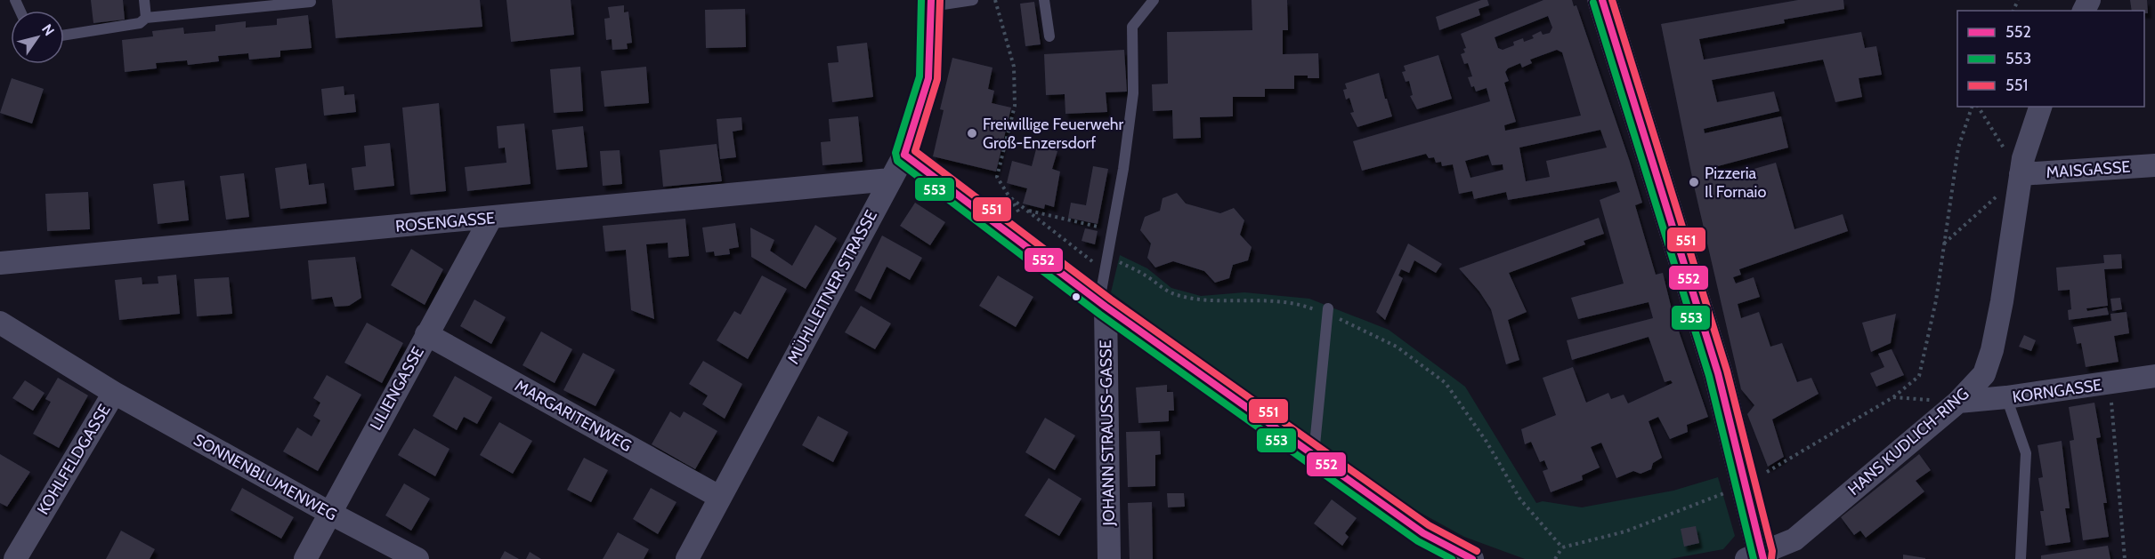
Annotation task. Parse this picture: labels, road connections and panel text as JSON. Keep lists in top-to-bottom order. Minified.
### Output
{"streets":{"street":["MAISGASSE","ROSENGASSE","MÜHLLEITNER STRASSE","LILIENGASSE","KORNGASSE","MARGARITENWEG","JOHANN STRAUSS-GASSE","HANS KUDLICH-RING","KOHLFELDGASSE","SONNENBLUMENWEG"]},"crossings":[["MAISGASSE","HANS KUDLICH-RING"],["ROSENGASSE","MÜHLLEITNER STRASSE"],["ROSENGASSE","LILIENGASSE"],["MÜHLLEITNER STRASSE","MARGARITENWEG"],["LILIENGASSE","MARGARITENWEG"],["LILIENGASSE","SONNENBLUMENWEG"],["KORNGASSE","HANS KUDLICH-RING"],["KOHLFELDGASSE","SONNENBLUMENWEG"]],"places":["Freiwillige Feuerwehr Groß-Enzersdorf","Pizzeria Il Fornaio"],"lines":["transit line 552","transit line 553","transit line 551"],"legend":["552","553","551"],"north":"top right"}
